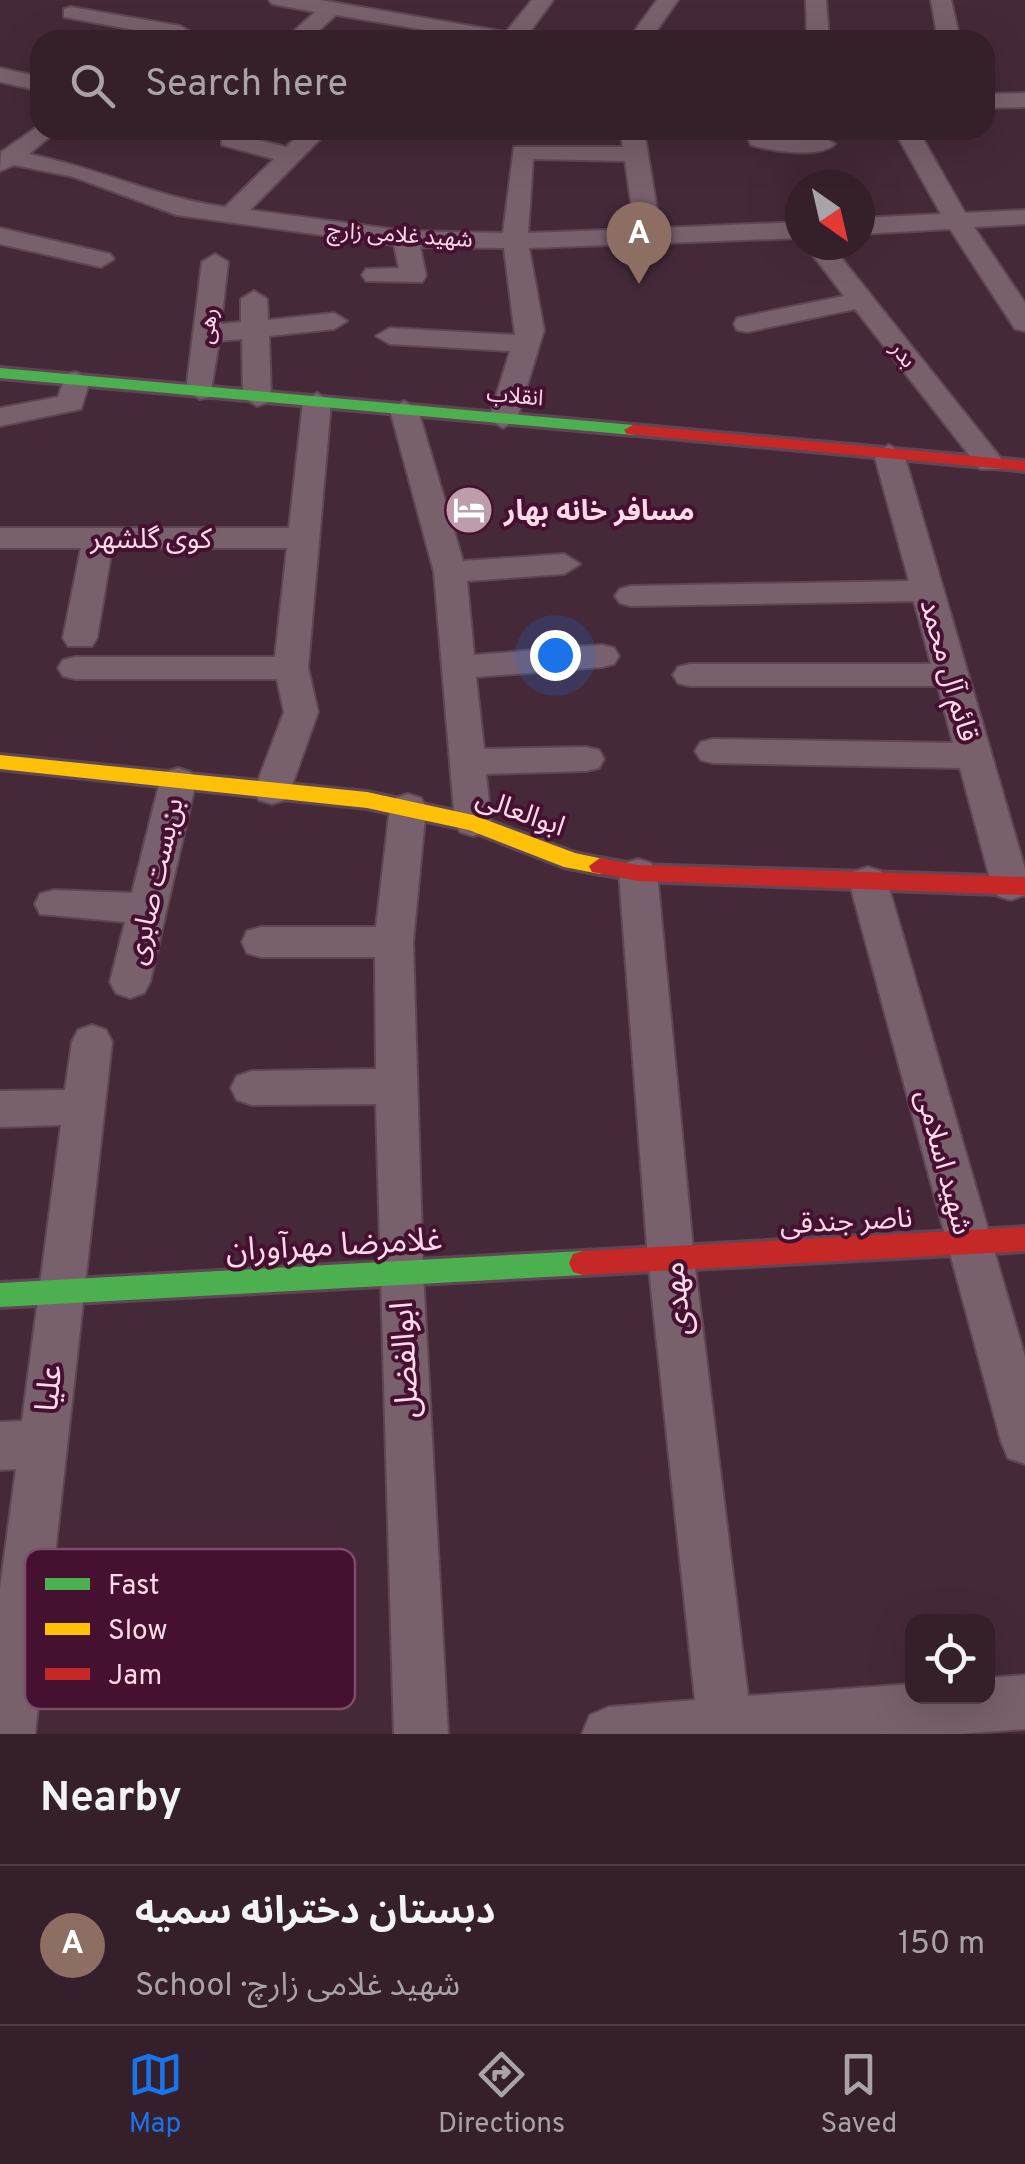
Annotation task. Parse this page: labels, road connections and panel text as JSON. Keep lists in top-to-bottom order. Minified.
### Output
{"streets":{"street":["شهید غلامی زارچ","رهی","بدر","انقلاب","کوی گلشهر","قائم آل محمد","ابوالعالی","بن‌بست صابری","شهید اسلامی","ناصر جندقی","غلامرضا مهرآوران","مهدی","ابوالفضل","علیا"]},"crossings":[["رهی","انقلاب"],["بدر","انقلاب"],["انقلاب","قائم آل محمد"],["قائم آل محمد","ابوالعالی"],["ابوالعالی","بن‌بست صابری"],["ابوالعالی","شهید اسلامی"],["ابوالعالی","مهدی"],["ابوالعالی","ابوالفضل"],["شهید اسلامی","ناصر جندقی"],["ناصر جندقی","غلامرضا مهرآوران"],["ناصر جندقی","مهدی"],["غلامرضا مهرآوران","مهدی"],["غلامرضا مهرآوران","ابوالفضل"],["غلامرضا مهرآوران","علیا"]],"places":{"hotel":["مسافر خانه بهار"]},"legend":["Fast","Slow","Jam"],"north":"bottom right","page":{"search":"Search here","pins":"A","heading":"Nearby","list":[{"mark":"A","name":"دبستان دخترانه سمیه","note":"School · شهید غلامی زارچ","value":"150 m"}],"nav":["Map","Directions","Saved"]}}
